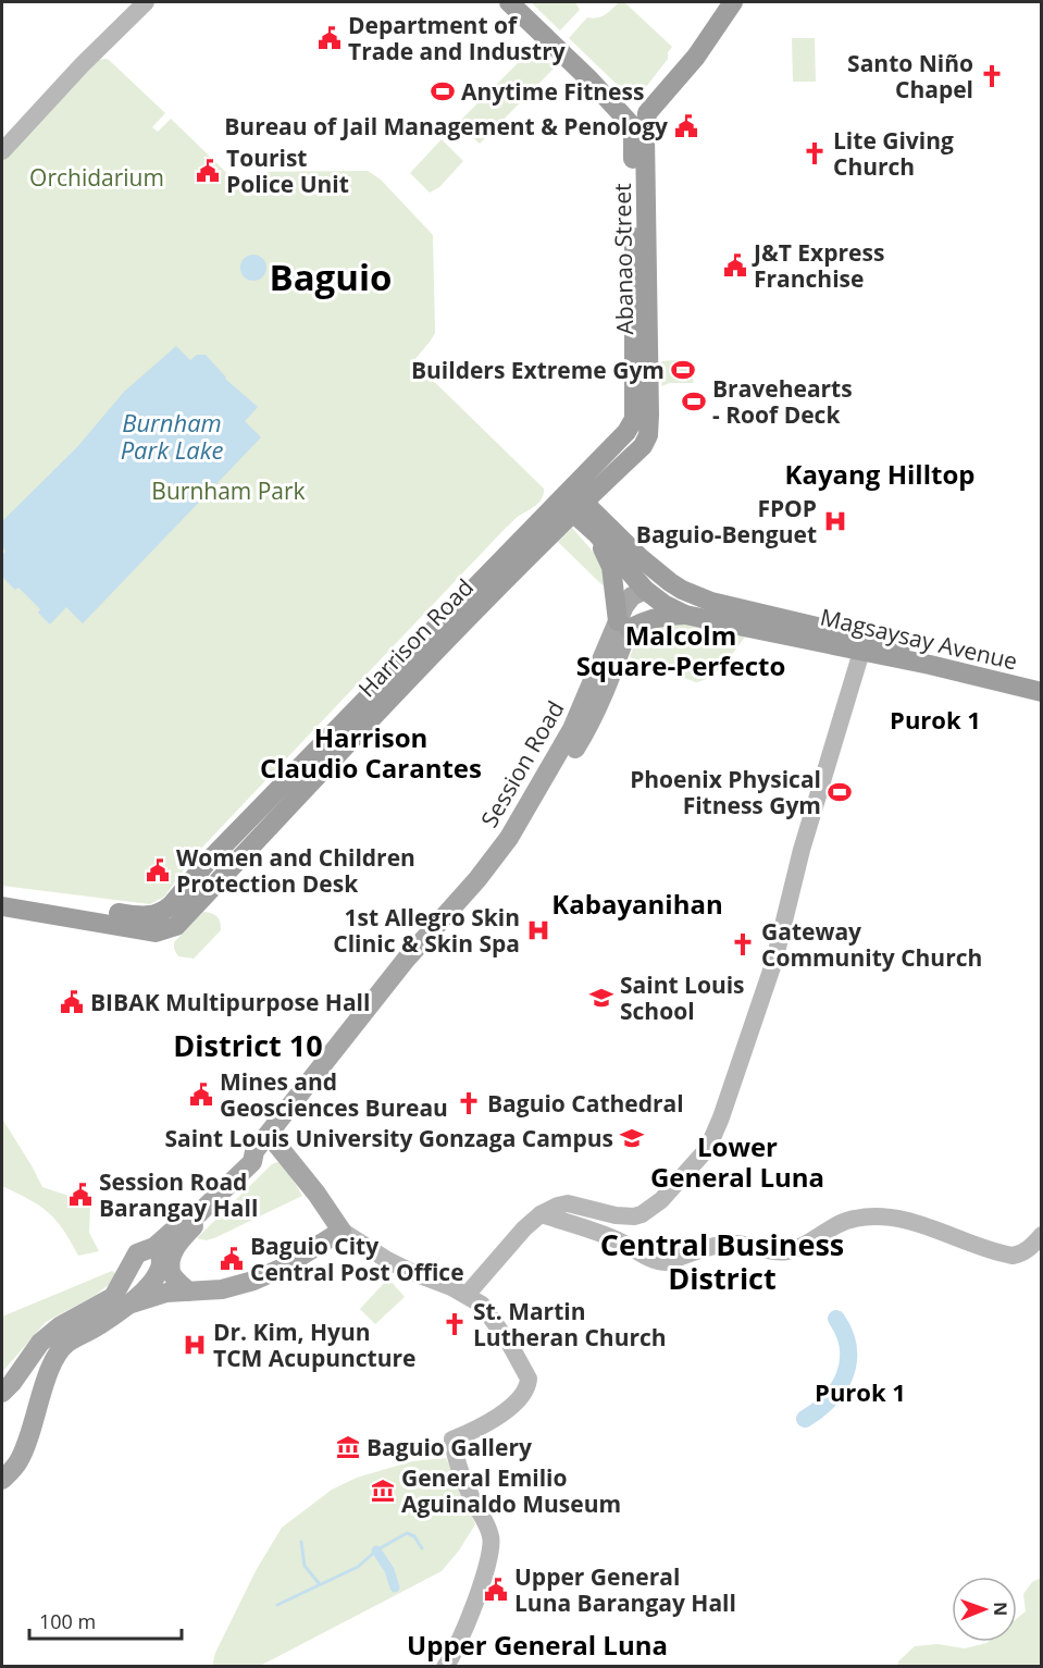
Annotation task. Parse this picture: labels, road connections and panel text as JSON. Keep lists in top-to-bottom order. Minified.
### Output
{"streets":{"highway":["Abanao Street","Harrison Road","Magsaysay Avenue"],"main road":["Session Road"]},"crossings":[["Abanao Street","Harrison Road"],["Abanao Street","Magsaysay Avenue"],["Harrison Road","Magsaysay Avenue"],["Magsaysay Avenue","Session Road"]],"districts":["Baguio","Kayang Hilltop","Malcolm Square-Perfecto","Purok 1","Harrison Claudio Carantes","Kabayanihan","District 10","Lower General Luna","Central Business District","Purok 1","Upper General Luna"],"water":["Burnham Park Lake"],"parks":["Orchidarium","Burnham Park"],"places":{"public building":["Department of Trade and Industry","Bureau of Jail Management & Penology","Tourist Police Unit","J&T Express Franchise","Women and Children Protection Desk","BIBAK Multipurpose Hall","Mines and Geosciences Bureau","Session Road Barangay Hall","Baguio City Central Post Office","Upper General Luna Barangay Hall"],"church":["Santo Niño Chapel","Lite Giving Church","Gateway Community Church","Baguio Cathedral","St. Martin Lutheran Church"],"sports":["Anytime Fitness","Builders Extreme Gym","Bravehearts - Roof Deck","Phoenix Physical Fitness Gym"],"hospital":["FPOP Baguio-Benguet","1st Allegro Skin Clinic & Skin Spa","Dr. Kim, Hyun TCM Acupuncture"],"school or university":["Saint Louis School","Saint Louis University Gonzaga Campus"],"museum":["Baguio Gallery","General Emilio Aguinaldo Museum"]},"scale_bar":"100 m","north":"right"}
